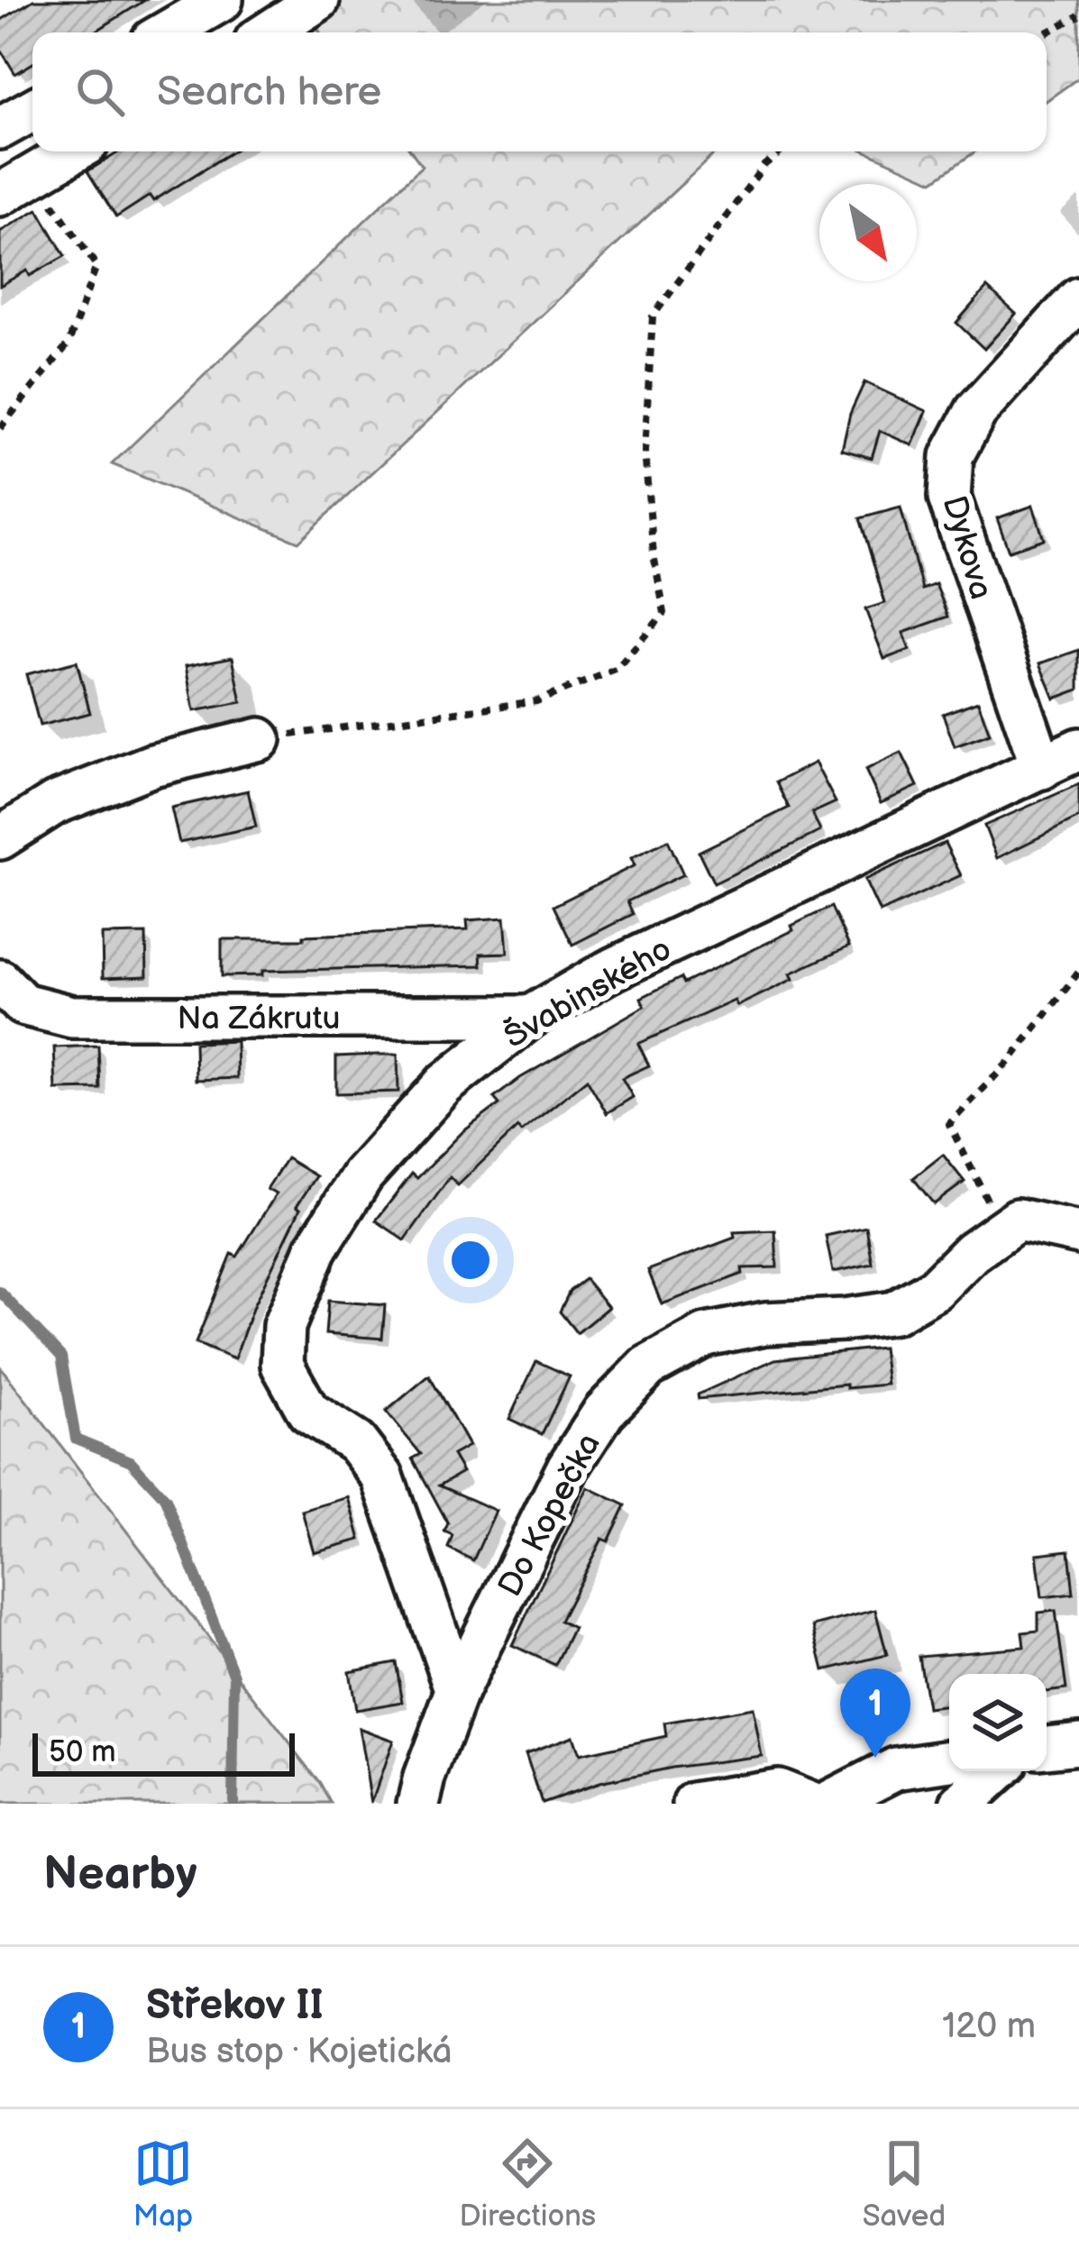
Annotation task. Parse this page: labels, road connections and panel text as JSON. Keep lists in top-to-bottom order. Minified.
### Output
{"streets":{"street":["Dykova","Švabinského","Na Zákrutu","Do Kopečka"]},"crossings":[["Dykova","Švabinského"],["Švabinského","Na Zákrutu"],["Švabinského","Do Kopečka"]],"scale_bar":"50 m","north":"bottom right","page":{"search":"Search here","pins":"1","scale":"50 m","heading":"Nearby","list":[{"mark":"1","name":"Střekov II","note":"Bus stop · Kojetická","value":"120 m"}],"nav":["Map","Directions","Saved"]}}
